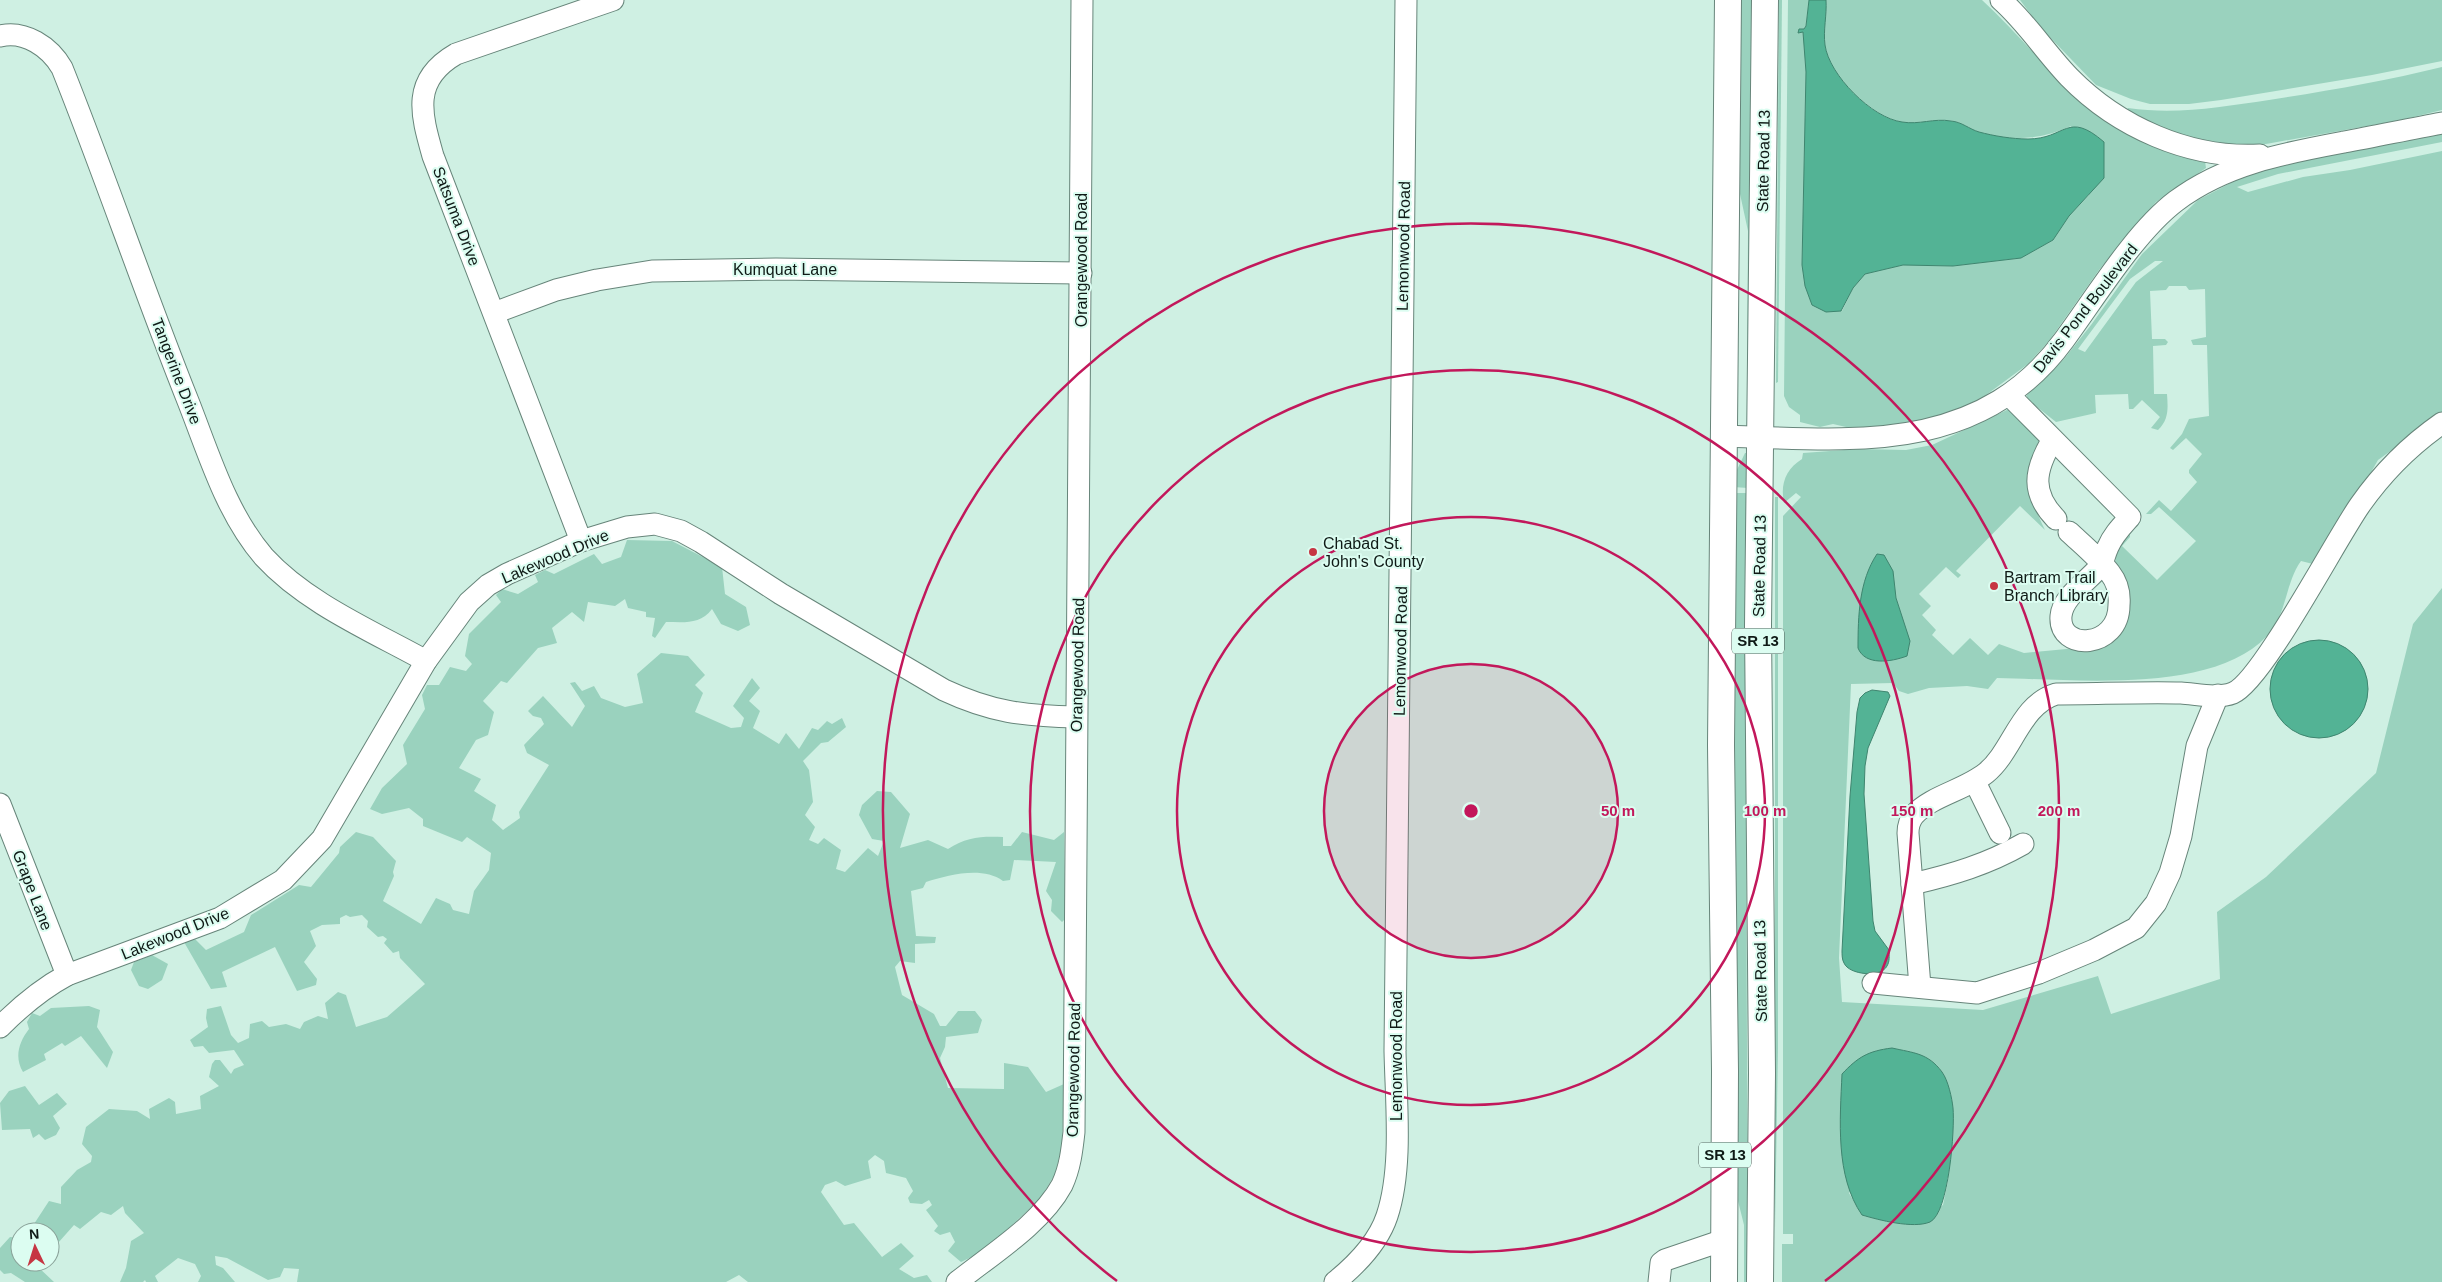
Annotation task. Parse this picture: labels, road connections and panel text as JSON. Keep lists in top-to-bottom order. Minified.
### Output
{"streets":{"main road":["State Road 13","SR 13"],"street":["Satsuma Drive","Lemonwood Road","Orangewood Road","Kumquat Lane","Davis Pond Boulevard","Tangerine Drive","Lakewood Drive","Grape Lane"]},"crossings":[["State Road 13","Davis Pond Boulevard"],["Satsuma Drive","Kumquat Lane"],["Satsuma Drive","Lakewood Drive"],["Orangewood Road","Kumquat Lane"],["Orangewood Road","Lakewood Drive"],["Davis Pond Boulevard","SR 13"],["Tangerine Drive","Lakewood Drive"],["Lakewood Drive","Grape Lane"]],"places":["Chabad St. John's County","Bartram Trail Branch Library"],"north":"top","rings":["50 m","100 m","150 m","200 m"]}
